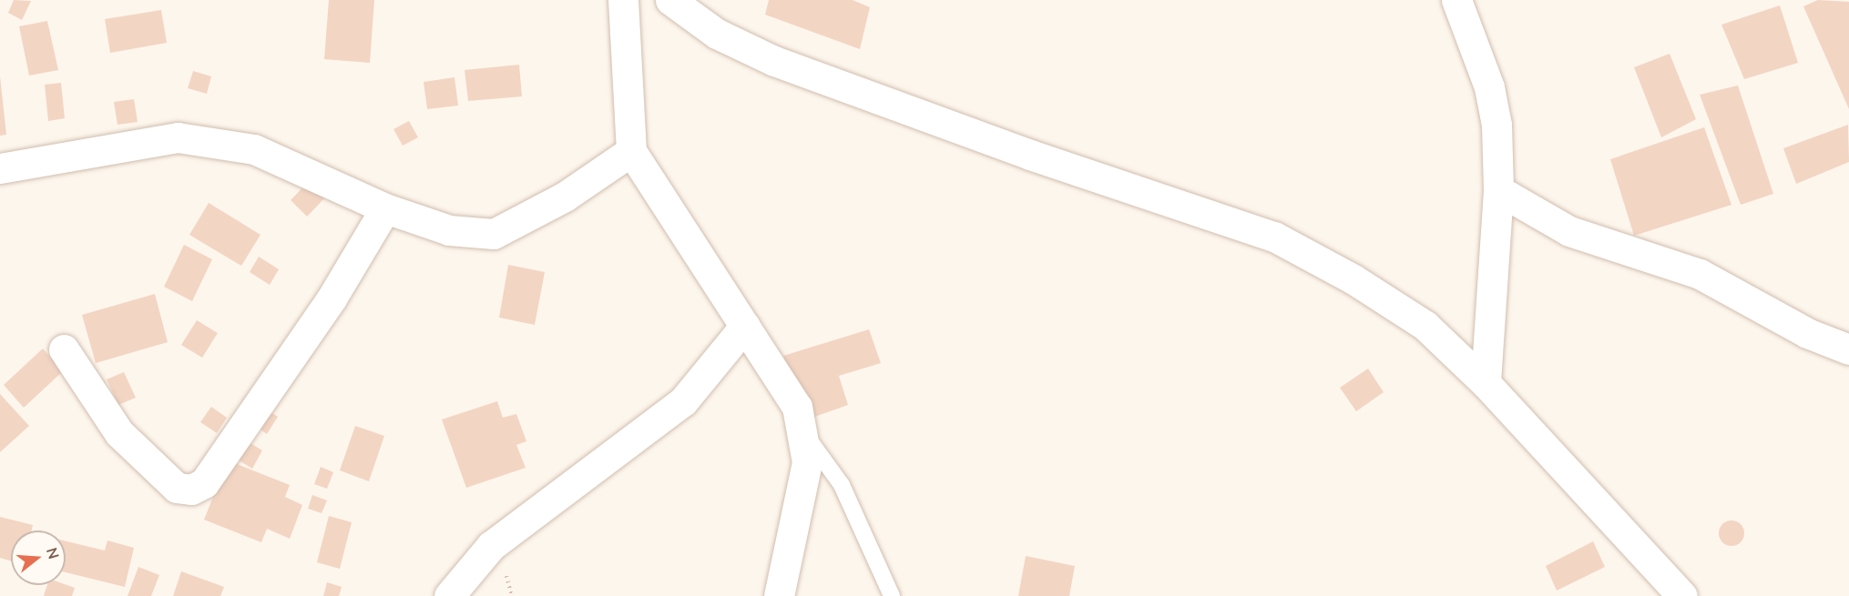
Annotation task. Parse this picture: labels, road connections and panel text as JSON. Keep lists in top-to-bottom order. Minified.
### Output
{"north":"right"}
